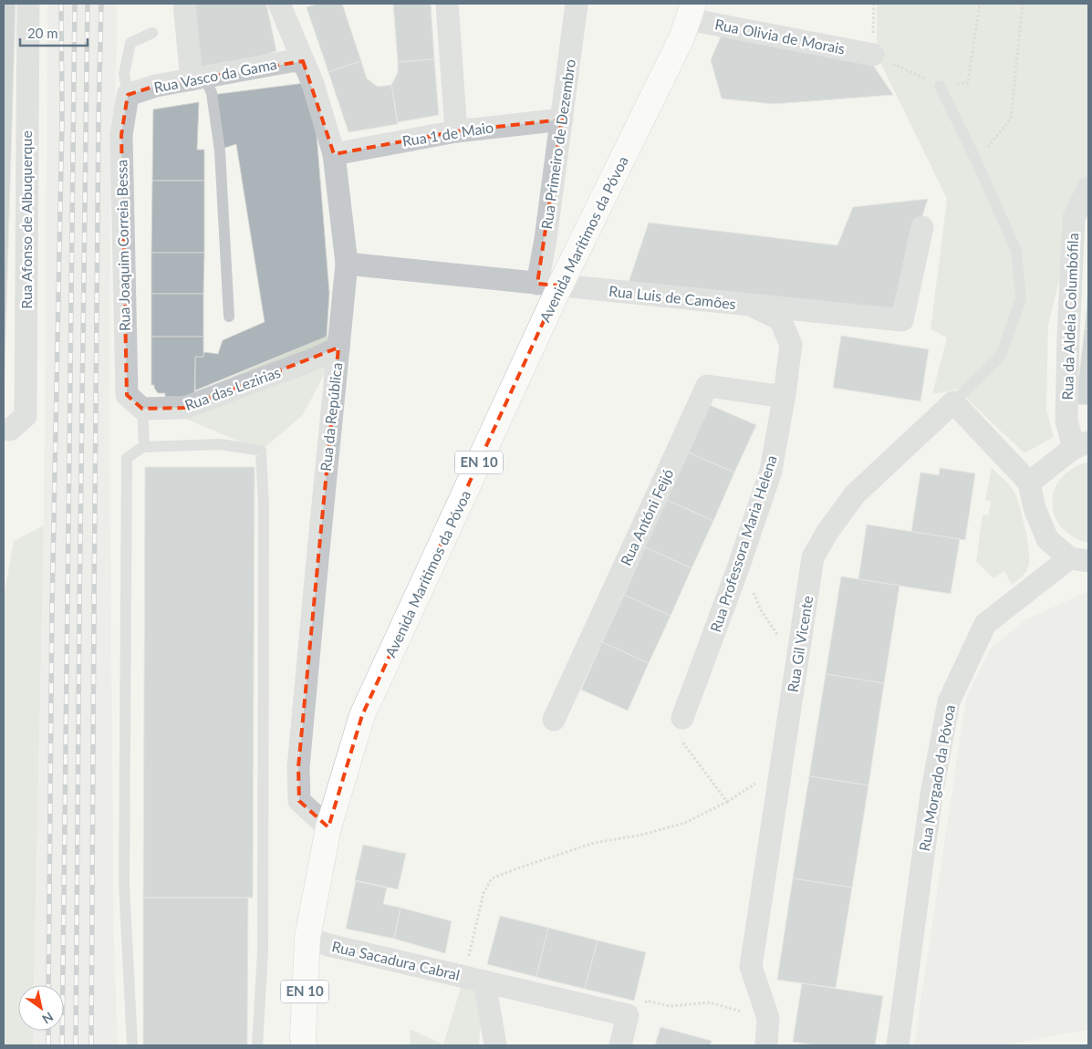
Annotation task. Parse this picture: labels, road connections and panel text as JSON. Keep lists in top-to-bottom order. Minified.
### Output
{"streets":{"main road":["Avenida Marítimos da Póvoa","EN 10"],"street":["Rua Olivia de Morais","Rua Vasco da Gama","Rua 1 de Maio","Rua Primeiro de Dezembro","Rua Afonso de Albuquerque","Rua Joaquim Correia Bessa","Rua Luis de Camões","Rua da Aldeia Columbófila","Rua das Lezirias","Rua da República","Rua Antóni Feijó","Rua Professora Maria Helena","Rua Gil Vicente","Rua Morgado da Póvoa","Rua Sacadura Cabral"]},"crossings":[["Rua Olivia de Morais","Avenida Marítimos da Póvoa"],["Rua Vasco da Gama","Rua Joaquim Correia Bessa"],["Rua Vasco da Gama","Rua da República"],["Rua 1 de Maio","Rua Primeiro de Dezembro"],["Rua 1 de Maio","Rua da República"],["Rua Primeiro de Dezembro","Avenida Marítimos da Póvoa"],["Rua Primeiro de Dezembro","Rua Luis de Camões"],["Avenida Marítimos da Póvoa","Rua Luis de Camões"],["Avenida Marítimos da Póvoa","Rua da República"],["Avenida Marítimos da Póvoa","Rua Sacadura Cabral"],["Rua Joaquim Correia Bessa","Rua das Lezirias"],["Rua Luis de Camões","Rua da República"],["Rua Luis de Camões","Rua Professora Maria Helena"],["Rua das Lezirias","Rua da República"],["Rua Antóni Feijó","Rua Professora Maria Helena"]],"scale_bar":"20 m","north":"bottom right"}
